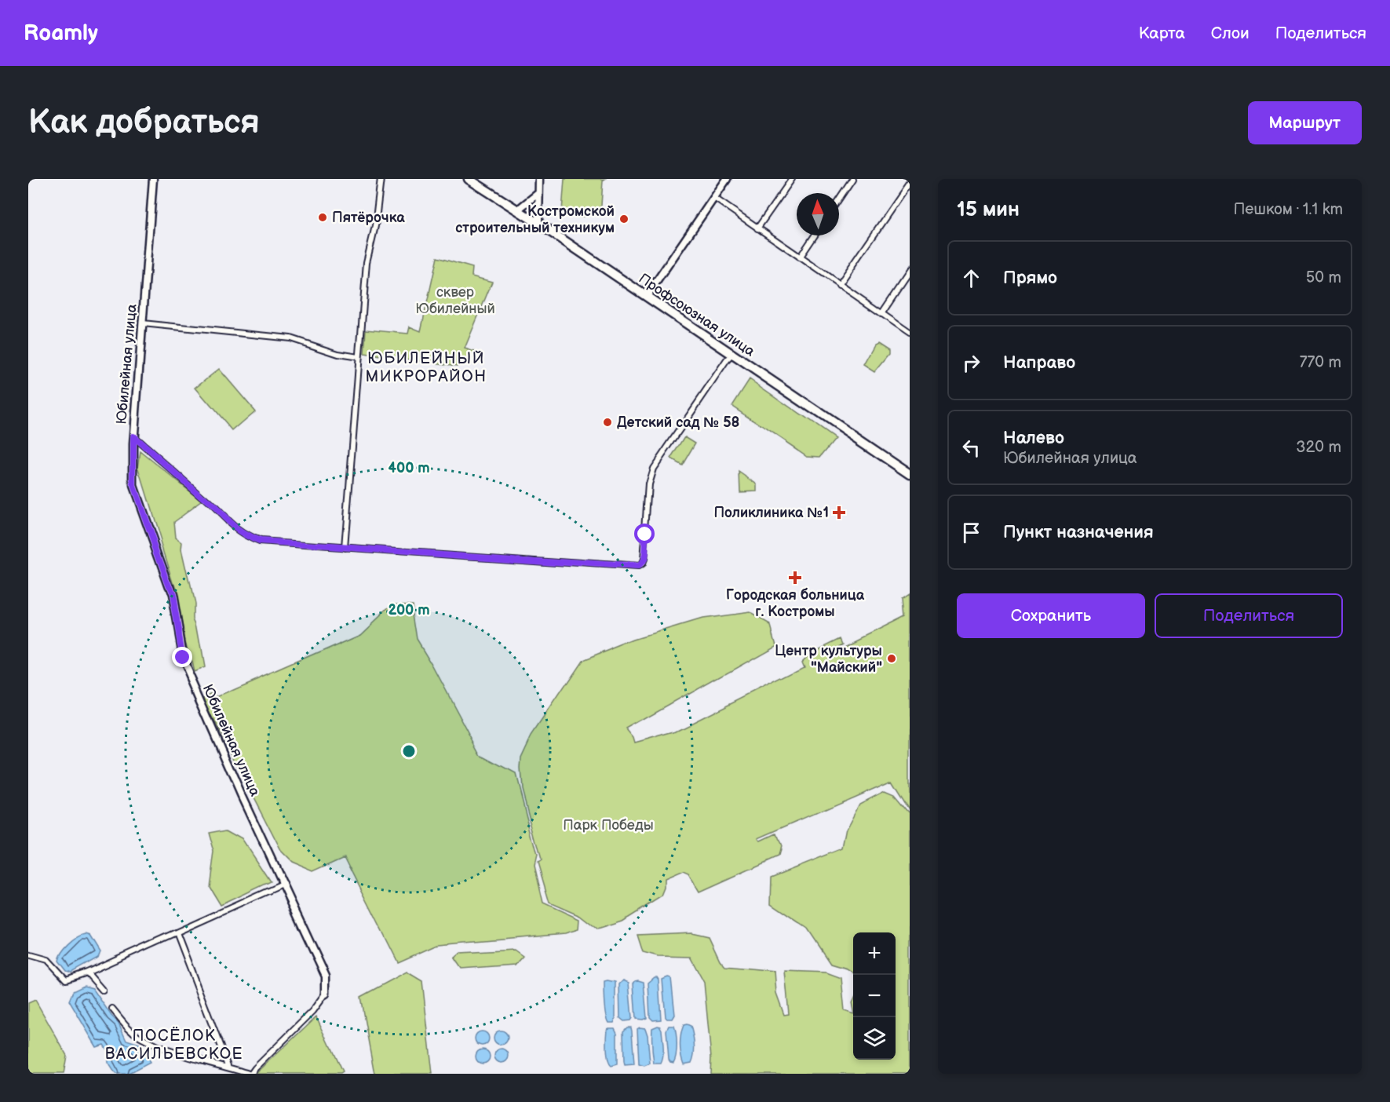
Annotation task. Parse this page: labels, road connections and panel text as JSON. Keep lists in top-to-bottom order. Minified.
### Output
{"streets":{"highway":["Профсоюзная улица"],"street":["Юбилейная улица"]},"districts":["ЮБИЛЕЙНЫЙ МИКРОРАЙОН","ПОСЁЛОК ВАСИЛЬЕВСКОЕ"],"parks":["сквер Юбилейный","Парк Победы"],"places":{"other":["Пятёрочка","Костромской строительный техникум","Детский сад № 58","Центр культуры \"Майский\""],"health":["Поликлиника №1","Городская больница г. Костромы"]},"north":"top","page":{"header":"Roamly","nav":["Карта","Слои","Поделиться"],"buttons":["Маршрут",["Сохранить","Поделиться"]],"title":"Как добраться","heading":["15 мин","Пешком · 1.1 km"],"list":[["Прямо","50 m"],["Направо","770 m"],["Налево","Юбилейная улица","320 m"],"Пункт назначения"],"map_buttons":["+","−"]},"rings":["400 m","200 m"]}
